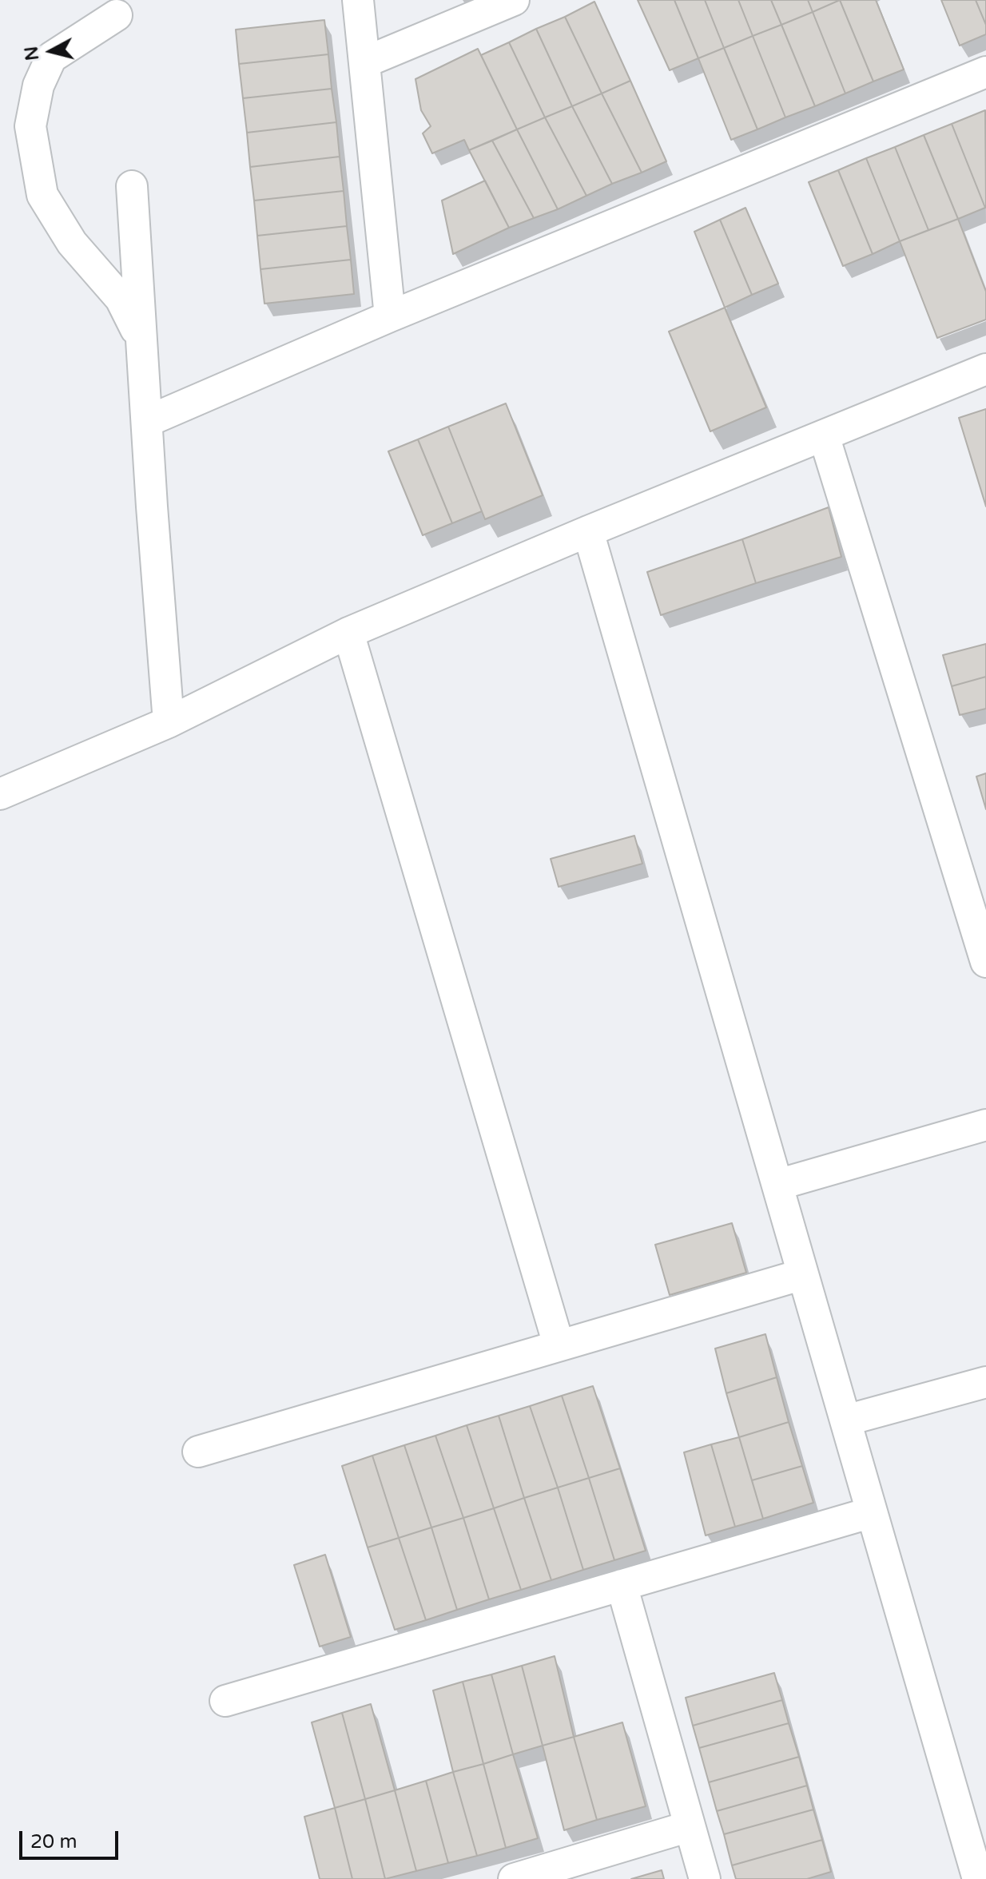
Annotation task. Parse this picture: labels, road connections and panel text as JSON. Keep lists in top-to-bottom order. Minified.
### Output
{"scale_bar":"20 m","north":"left"}
